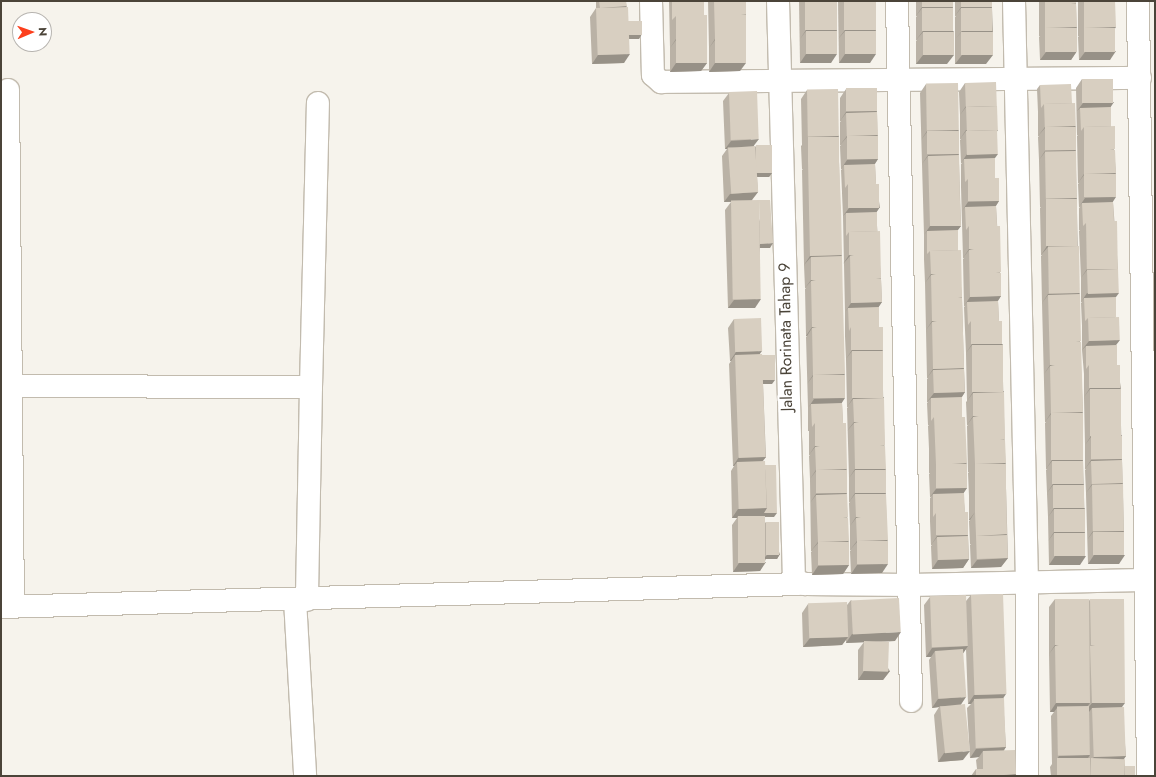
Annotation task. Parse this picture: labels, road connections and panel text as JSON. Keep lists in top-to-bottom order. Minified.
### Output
{"streets":{"street":["Jalan Rorinata Tahap 9"]},"north":"right"}
